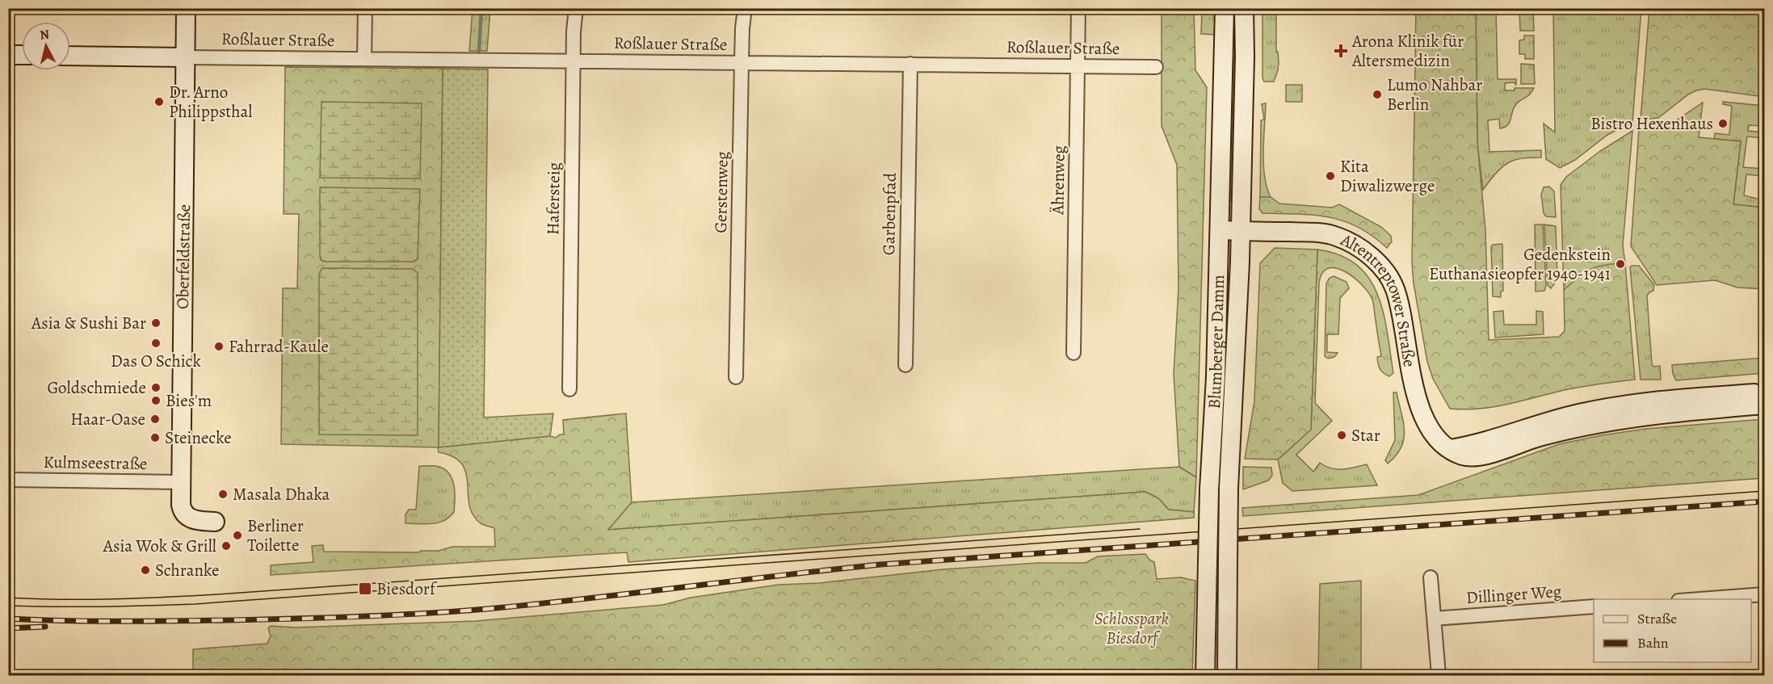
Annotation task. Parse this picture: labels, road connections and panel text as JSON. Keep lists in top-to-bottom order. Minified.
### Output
{"streets":{"main road":["Oberfeldstraße","Altentreptower Straße","Blumberger Damm"],"street":["Roßlauer Straße","Ährenweg","Gerstenweg","Hafersteig","Garbenpfad","Kulmseestraße","Dillinger Weg"]},"crossings":[["Roßlauer Straße","Ährenweg"],["Roßlauer Straße","Gerstenweg"],["Roßlauer Straße","Hafersteig"],["Roßlauer Straße","Garbenpfad"],["Roßlauer Straße","Oberfeldstraße"],["Oberfeldstraße","Kulmseestraße"],["Altentreptower Straße","Blumberger Damm"]],"parks":["Schlosspark Biesdorf"],"places":{"health":["Arona Klinik für Altersmedizin"],"other":["Lumo Nahbar Berlin","Dr. Arno Philippsthal","Bistro Hexenhaus","Kita Diwalizwerge","Gedenkstein Euthanasieopfer 1940-1941","Asia & Sushi Bar","Das O Schick","Fahrrad-Kaule","Goldschmiede","Bies'm","Haar-Oase","Star","Steinecke","Masala Dhaka","Berliner Toilette","Asia Wok & Grill","Schranke"],"transit":["Biesdorf"]},"legend":["Straße","Bahn"],"north":"top"}
